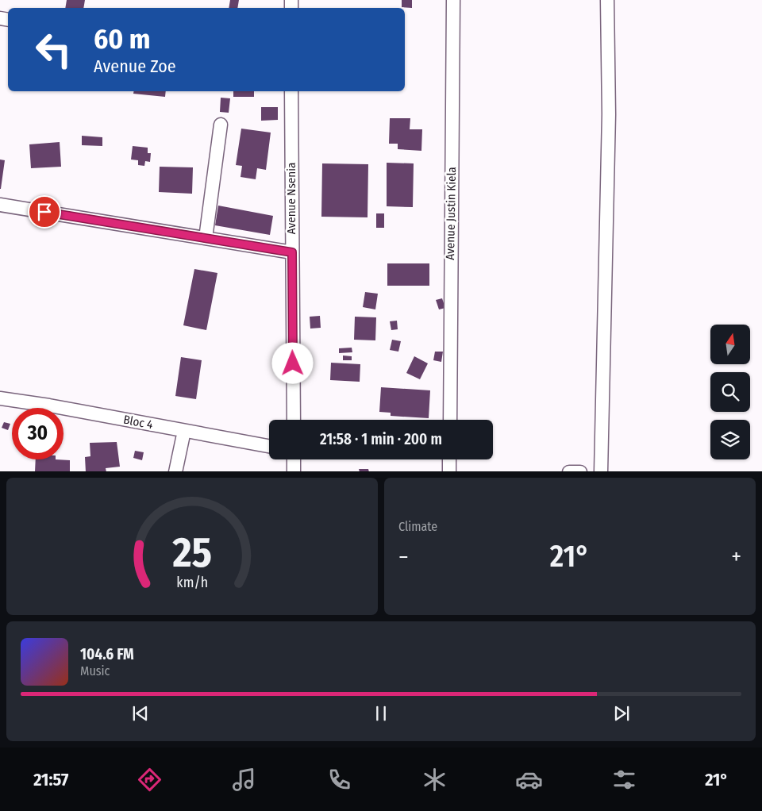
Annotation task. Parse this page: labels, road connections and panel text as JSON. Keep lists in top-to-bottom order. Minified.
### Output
{"streets":{"street":["Avenue Nsenia","Avenue Justin Kiela","Bloc 4"]},"north":"top","page":{"turn":["60 m","Avenue Zoe"],"limit":"30","trip":"21:58 · 1 min · 200 m","tile":"Climate","heat":["−","21°","+"],"song":["104.6 FM","Music"],"tabs":["21:57","21°"],"gauge":["25","km/h"]}}
